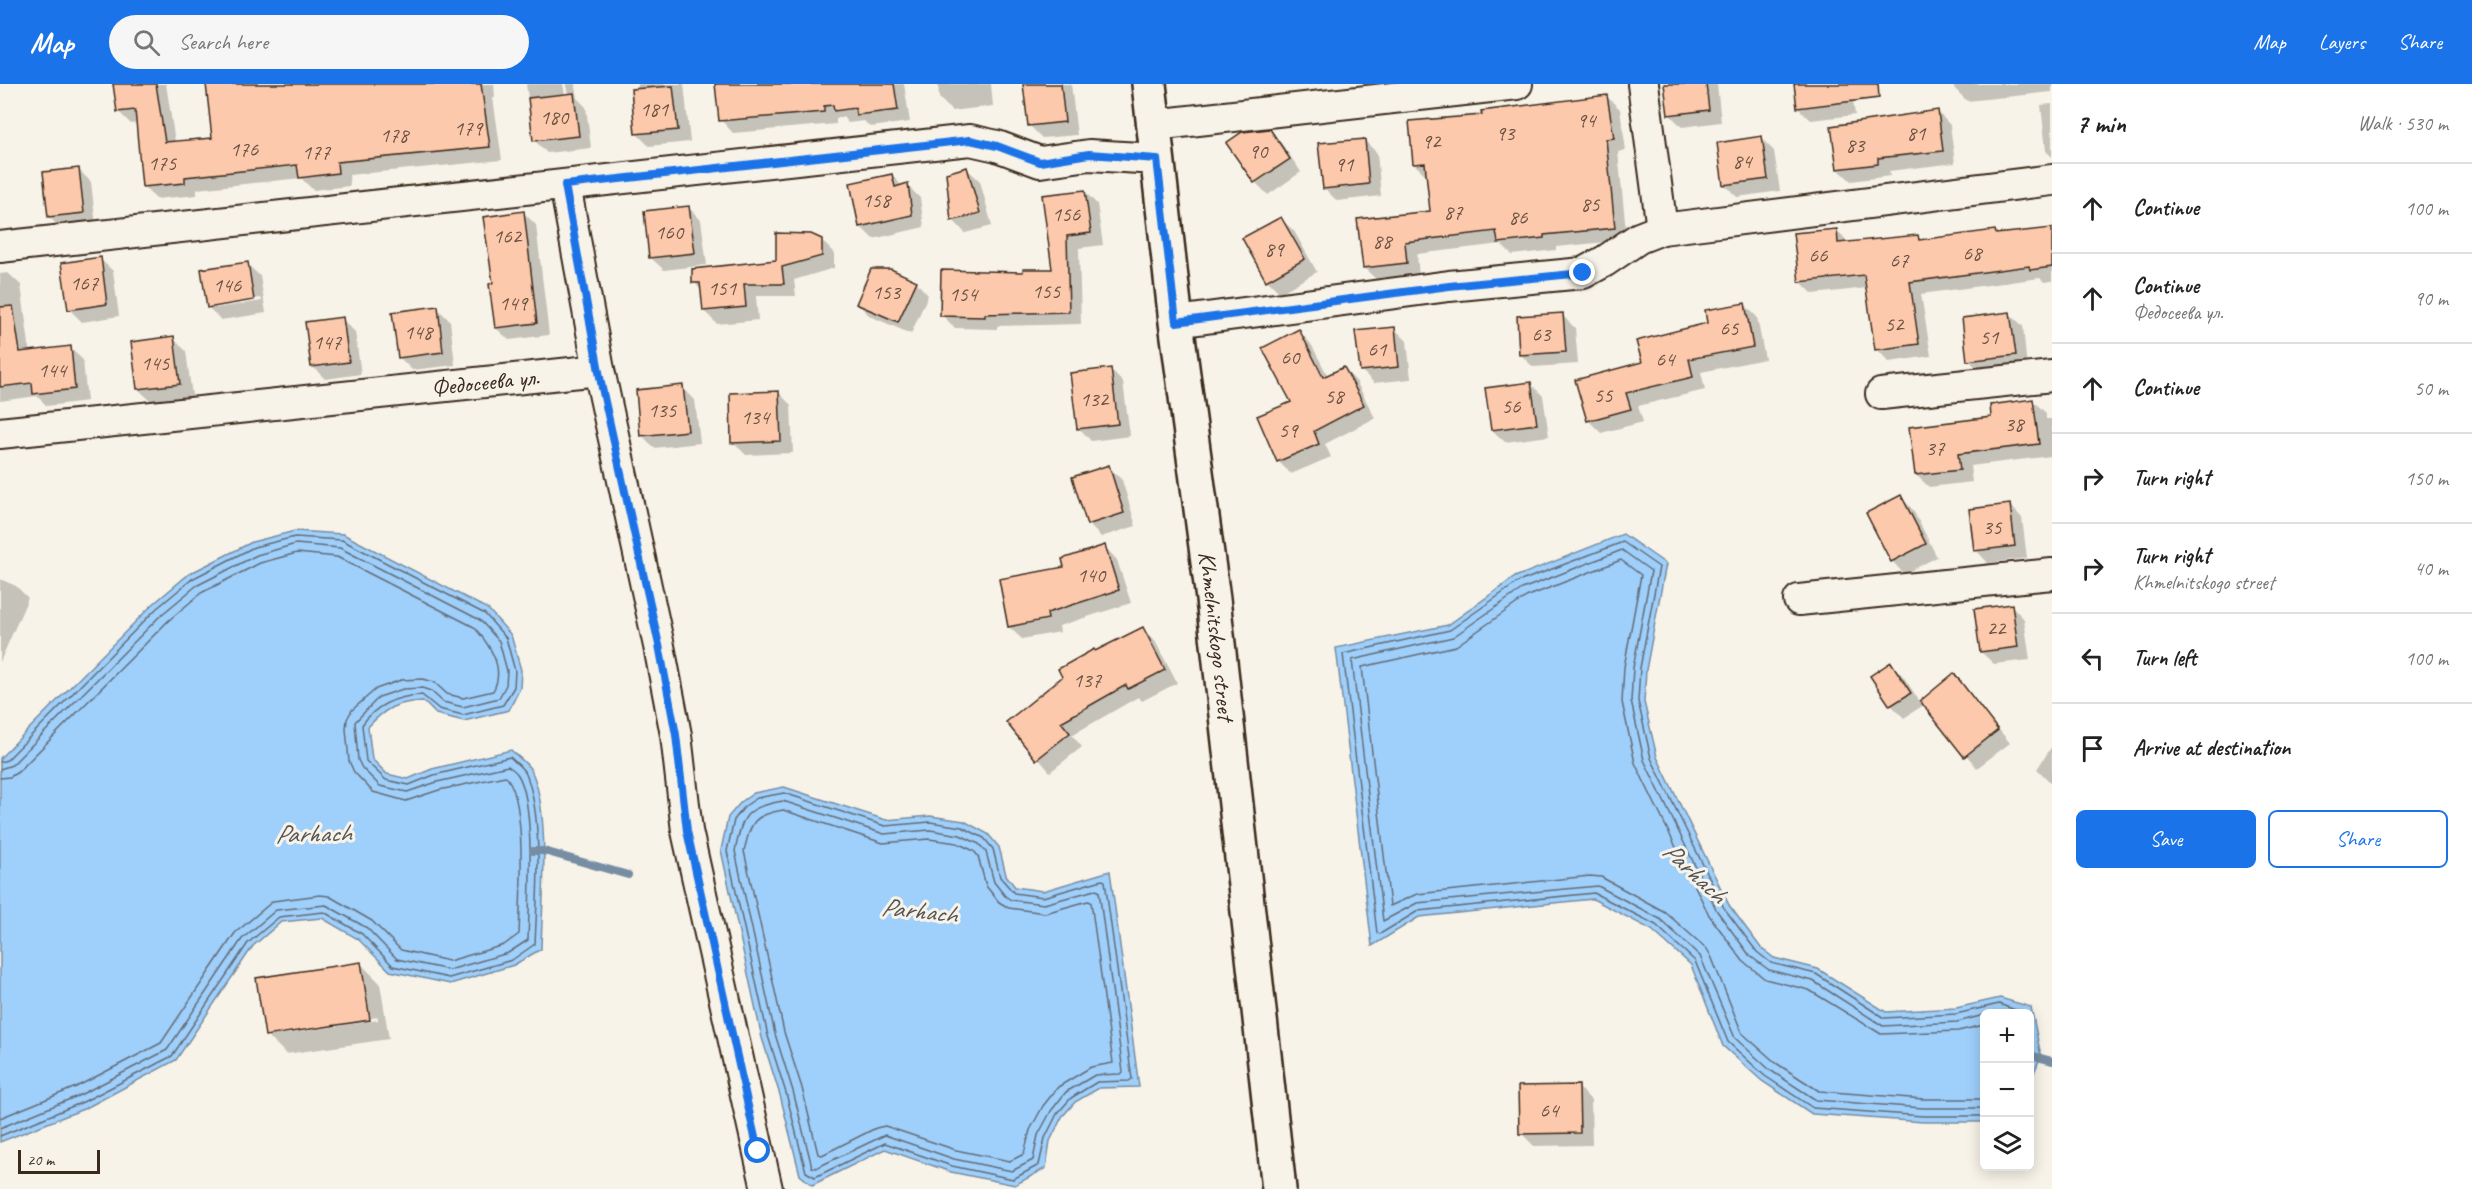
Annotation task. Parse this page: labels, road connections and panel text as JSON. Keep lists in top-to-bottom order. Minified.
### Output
{"streets":{"street":["Федосеева ул.","Khmelnitskogo street"]},"water":["Parhach"],"house_numbers":["181","180","94","179","93","81","178","92","83","176","90","177","84","175","91","158","85","87","156","86","160","162","88","89","68","66","67","167","146","151","155","153","154","149","52","65","148","63","51","147","61","60","64","145","144","55","58","132","56","135","134","38","59","37","35","140","22","137","64"],"scale_bar":"20 m","page":{"header":"Map","search":"Search here","nav":["Map","Layers","Share"],"heading":["7 min","Walk · 530 m"],"list":[["Continue","100 m"],["Continue","Федосеева ул.","90 m"],["Continue","50 m"],["Turn right","150 m"],["Turn right","Khmelnitskogo street","40 m"],["Turn left","100 m"],"Arrive at destination"],"buttons":["Save","Share"],"map_buttons":["+","−"],"scale":"20 m"}}
